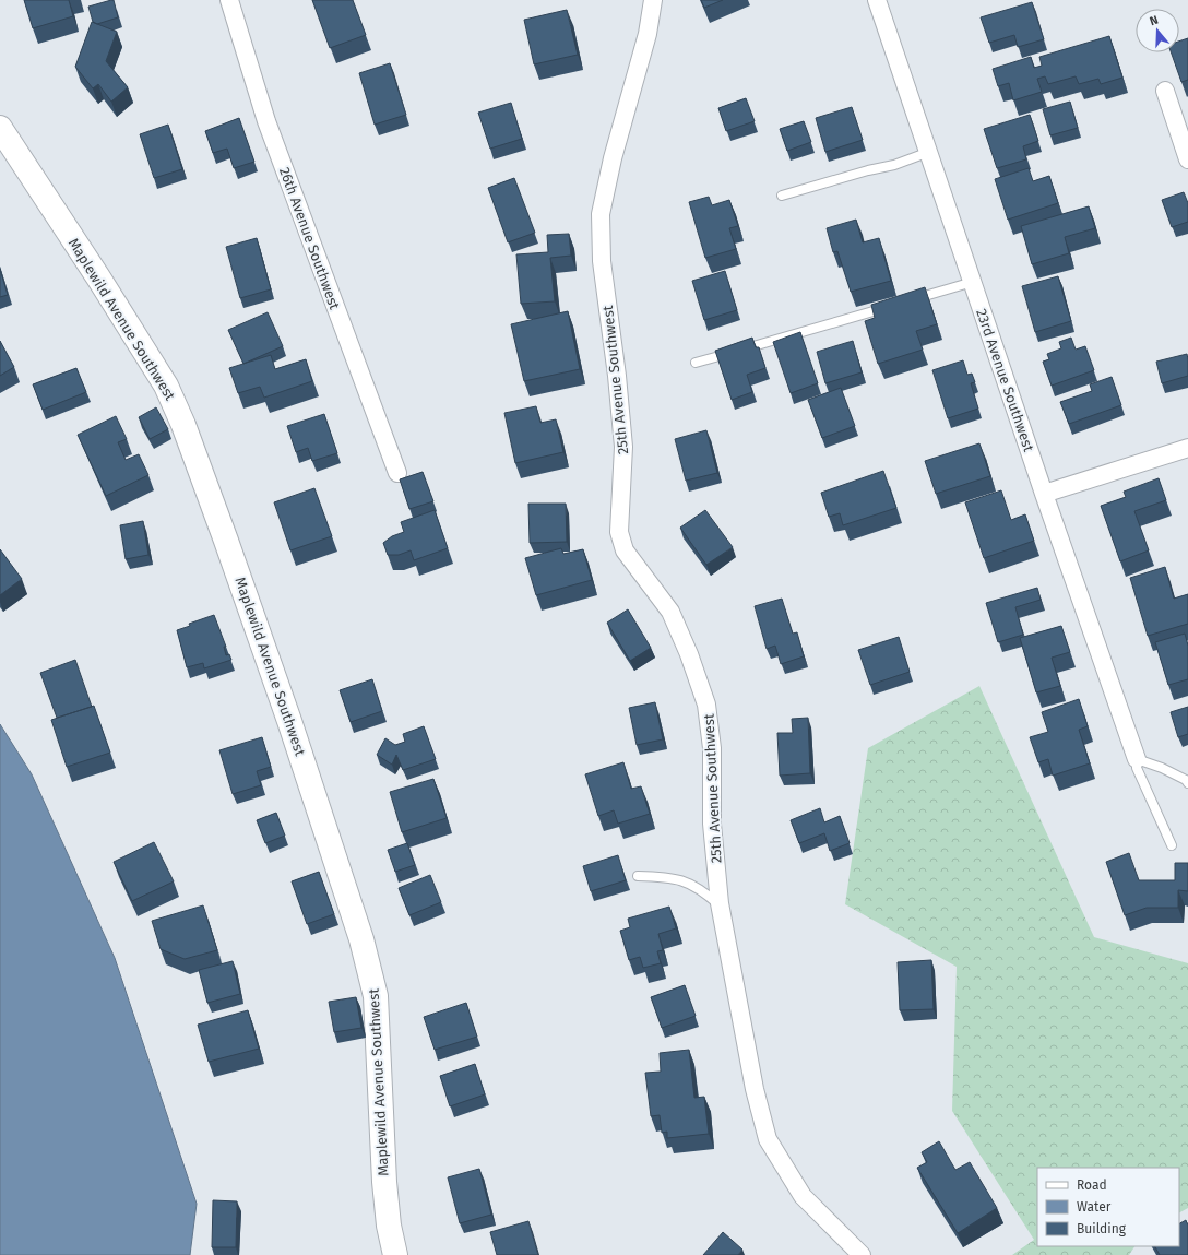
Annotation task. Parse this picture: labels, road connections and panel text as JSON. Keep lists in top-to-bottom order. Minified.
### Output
{"streets":{"street":["26th Avenue Southwest","Maplewild Avenue Southwest","25th Avenue Southwest","23rd Avenue Southwest"]},"legend":["Road","Water","Building"],"north":"top"}
